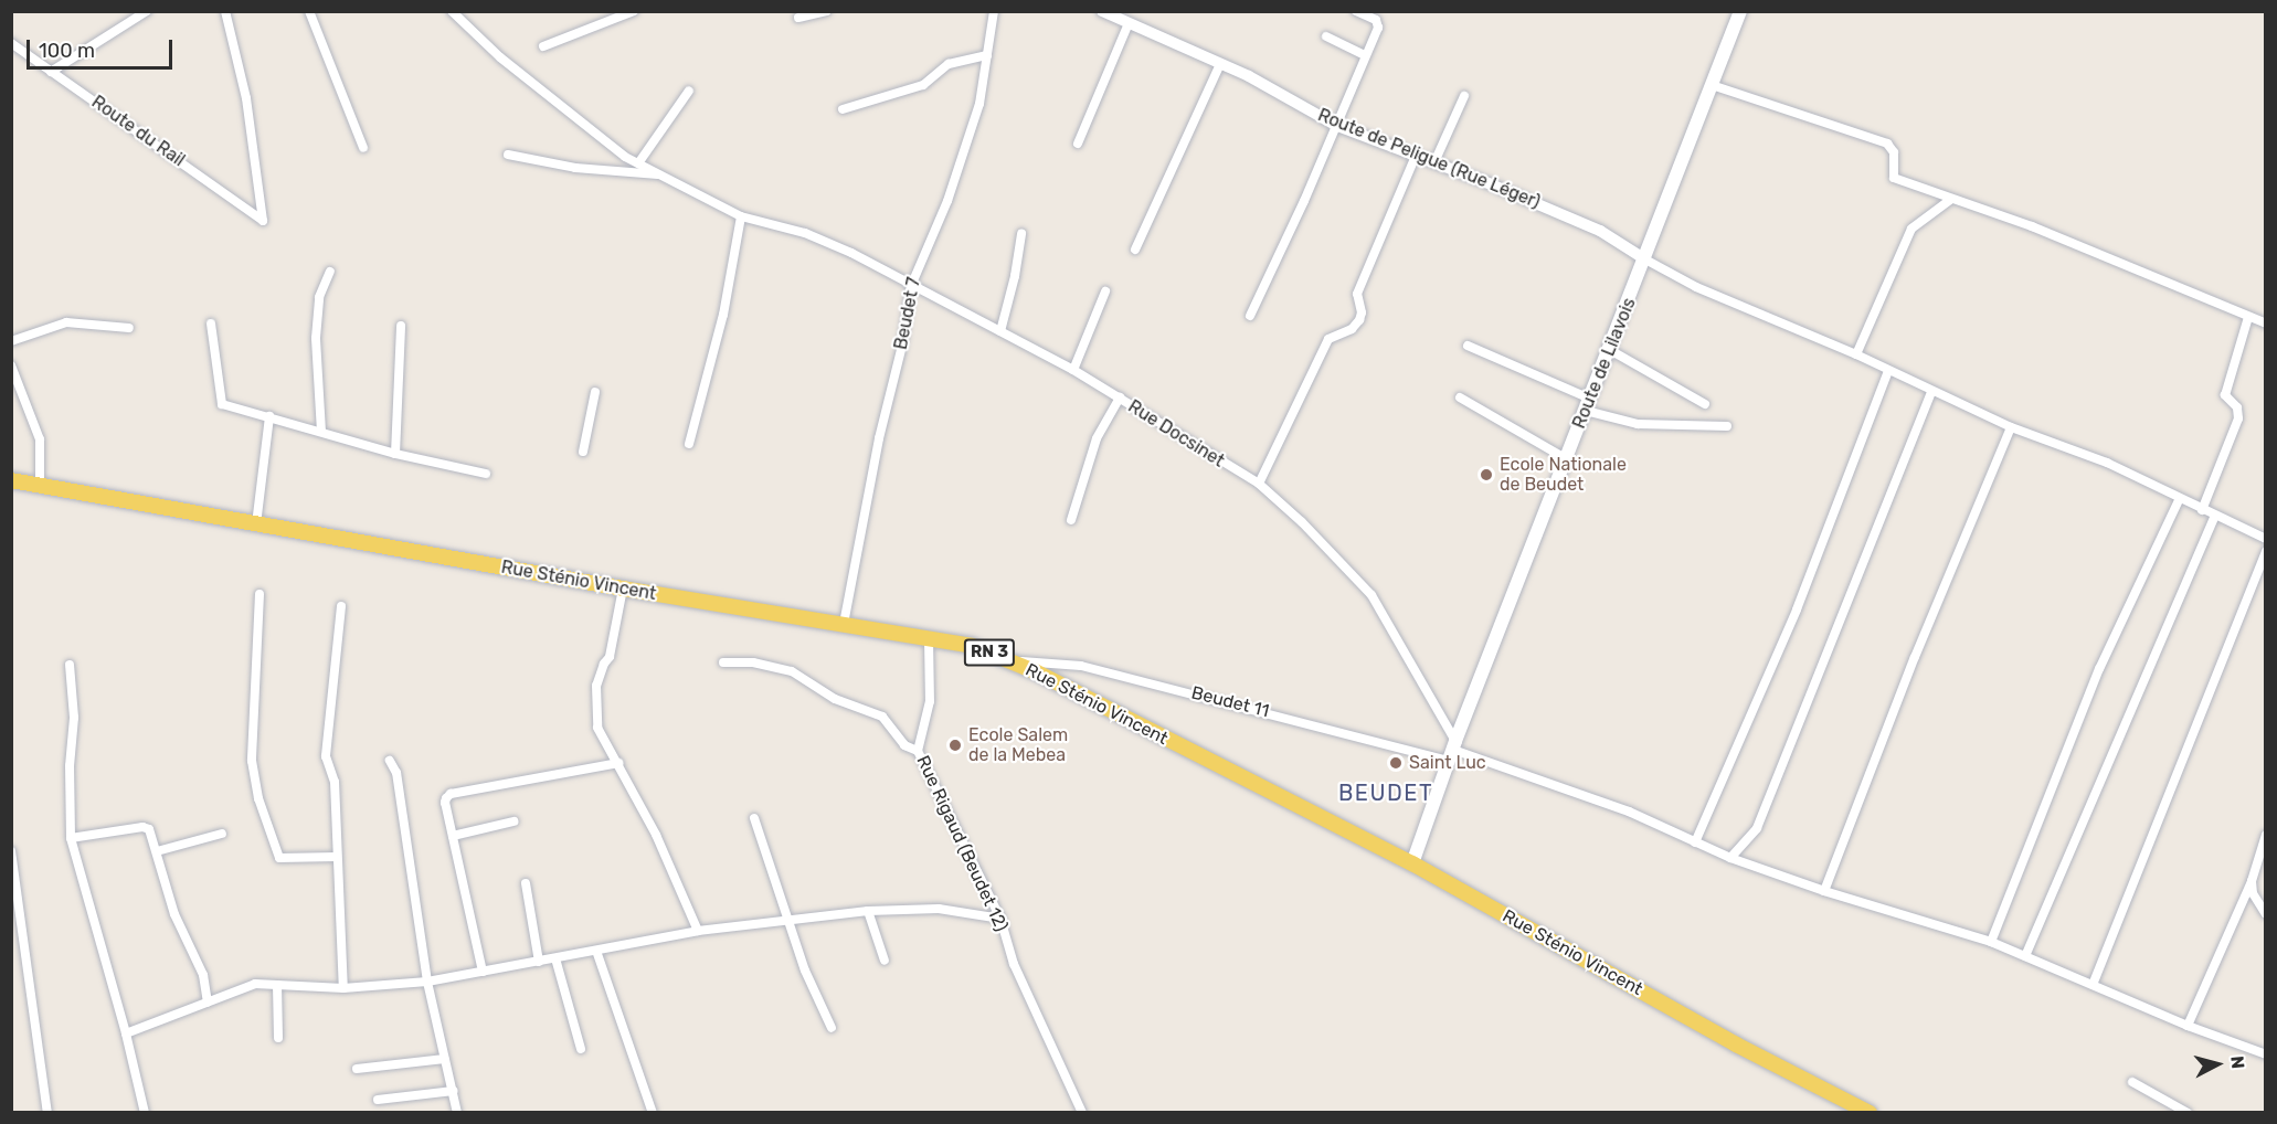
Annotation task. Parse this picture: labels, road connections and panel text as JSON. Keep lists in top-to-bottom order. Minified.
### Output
{"streets":{"main road":["Route de Lilavois","Rue Sténio Vincent","RN 3"],"street":["Route du Rail","Route de Peligue (Rue Léger)","Beudet 7","Rue Docsinet","Beudet 11","Rue Rigaud (Beudet 12)"]},"crossings":[["Route de Peligue (Rue Léger)","Route de Lilavois"],["Beudet 7","Rue Docsinet"],["Beudet 7","Rue Sténio Vincent"],["Route de Lilavois","Rue Docsinet"],["Route de Lilavois","Rue Sténio Vincent"],["Route de Lilavois","Beudet 11"],["Rue Docsinet","Beudet 11"],["Rue Sténio Vincent","Beudet 11"],["Rue Sténio Vincent","Rue Rigaud (Beudet 12)"]],"districts":["BEUDET"],"places":["Ecole Nationale de Beudet","Ecole Salem de la Mebea","Saint Luc"],"scale_bar":"100 m","north":"right"}
